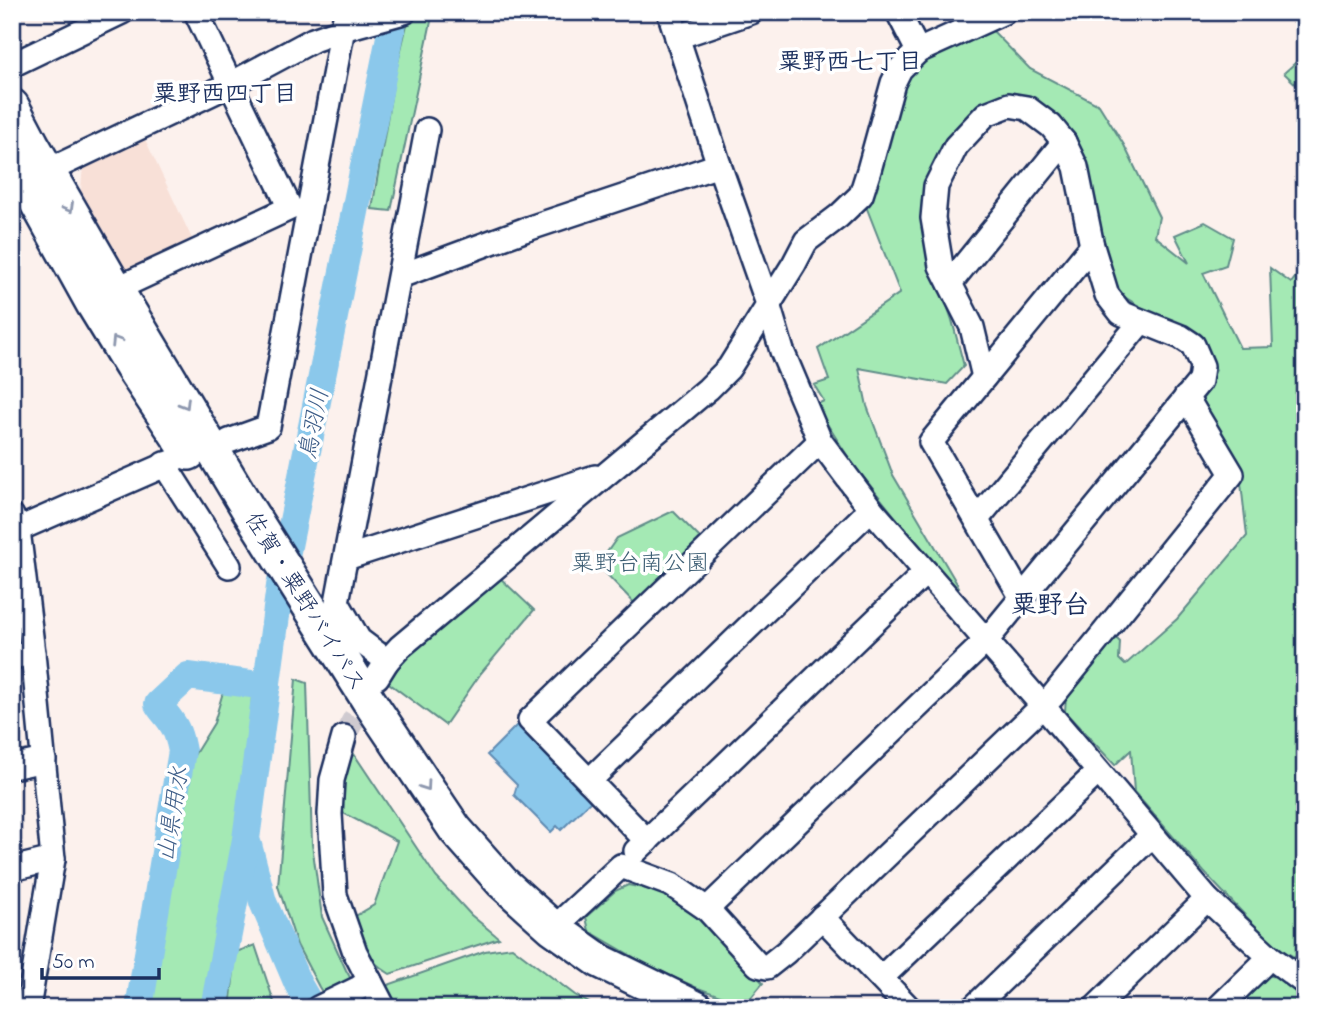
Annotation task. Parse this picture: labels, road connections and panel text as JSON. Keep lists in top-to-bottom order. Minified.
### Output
{"streets":{"highway":["佐賀・粟野バイパス"]},"districts":["粟野西七丁目","粟野西四丁目","粟野台"],"water":["鳥羽川","山県用水"],"parks":["粟野台南公園"],"scale_bar":"50 m"}
